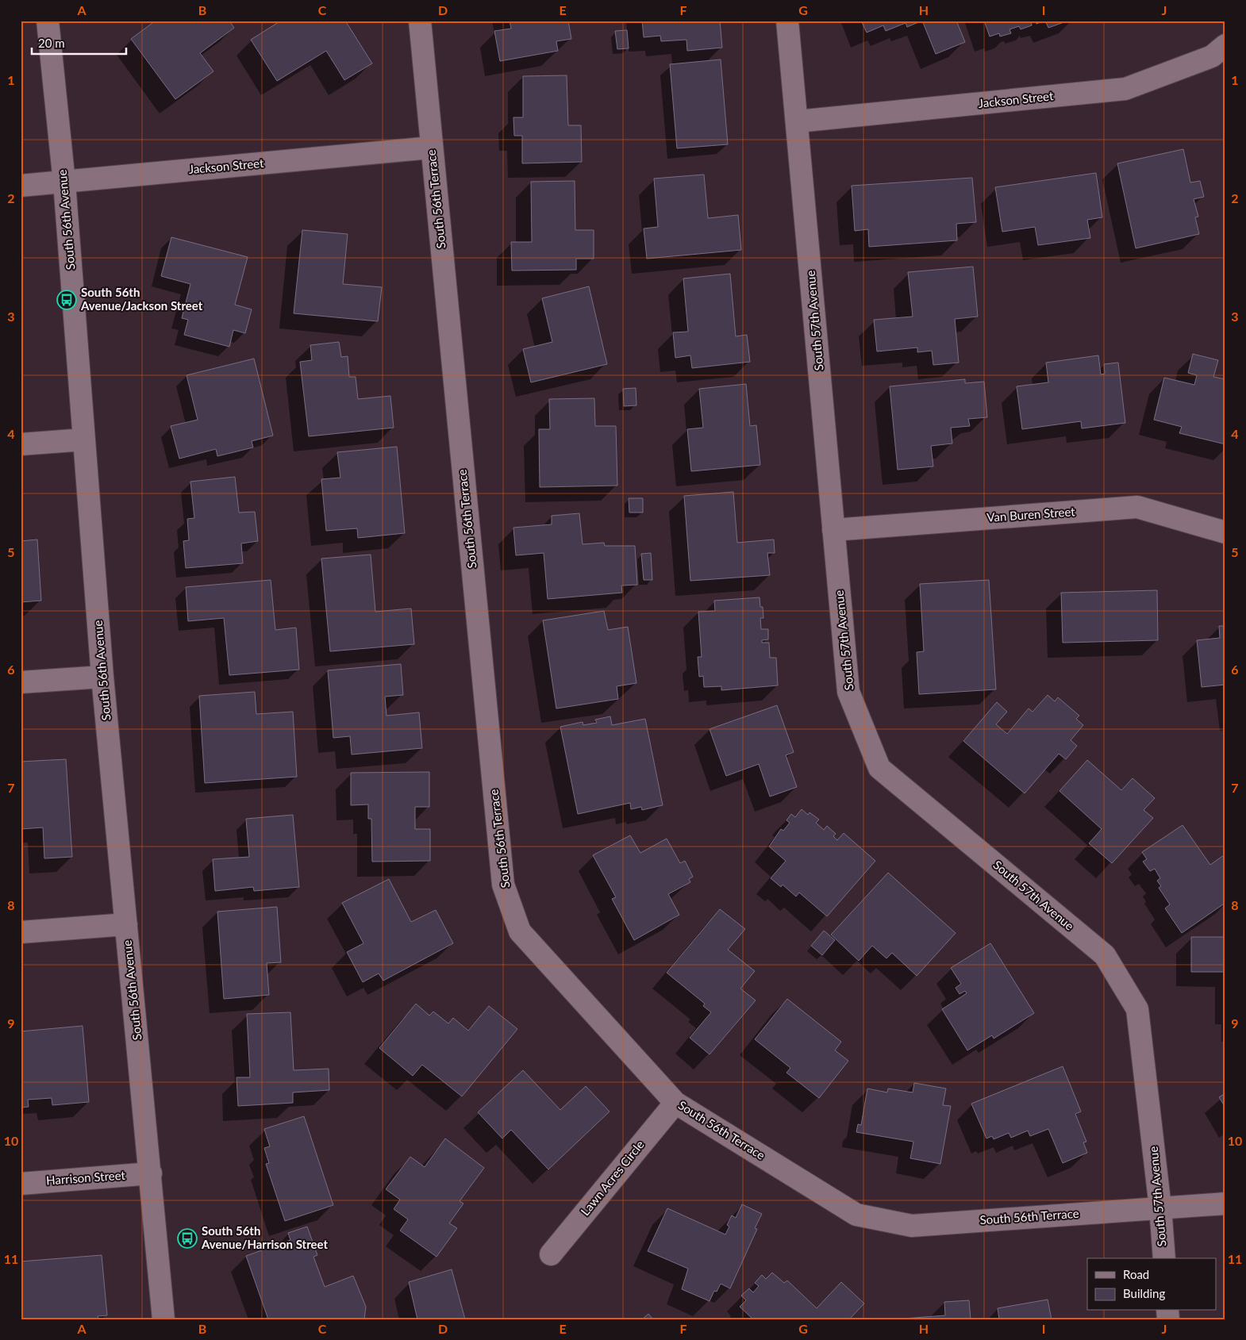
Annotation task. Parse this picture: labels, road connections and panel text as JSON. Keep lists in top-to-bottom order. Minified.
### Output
{"streets":{"street":["Jackson Street","South 56th Terrace","South 56th Avenue","South 57th Avenue","Van Buren Street","Harrison Street","Lawn Acres Circle"]},"crossings":[["Jackson Street","South 56th Terrace"],["Jackson Street","South 56th Avenue"],["Jackson Street","South 57th Avenue"],["South 56th Terrace","South 57th Avenue"],["South 56th Terrace","Lawn Acres Circle"],["South 56th Avenue","Harrison Street"],["South 57th Avenue","Van Buren Street"]],"places":{"bus stop":["South 56th Avenue/Jackson Street","South 56th Avenue/Harrison Street"]},"legend":["Road","Building"],"scale_bar":"20 m","grid":{"columns":["A","B","C","D","E","F","G","H","I","J"],"rows":["1","2","3","4","5","6","7","8","9","10","11"]}}
